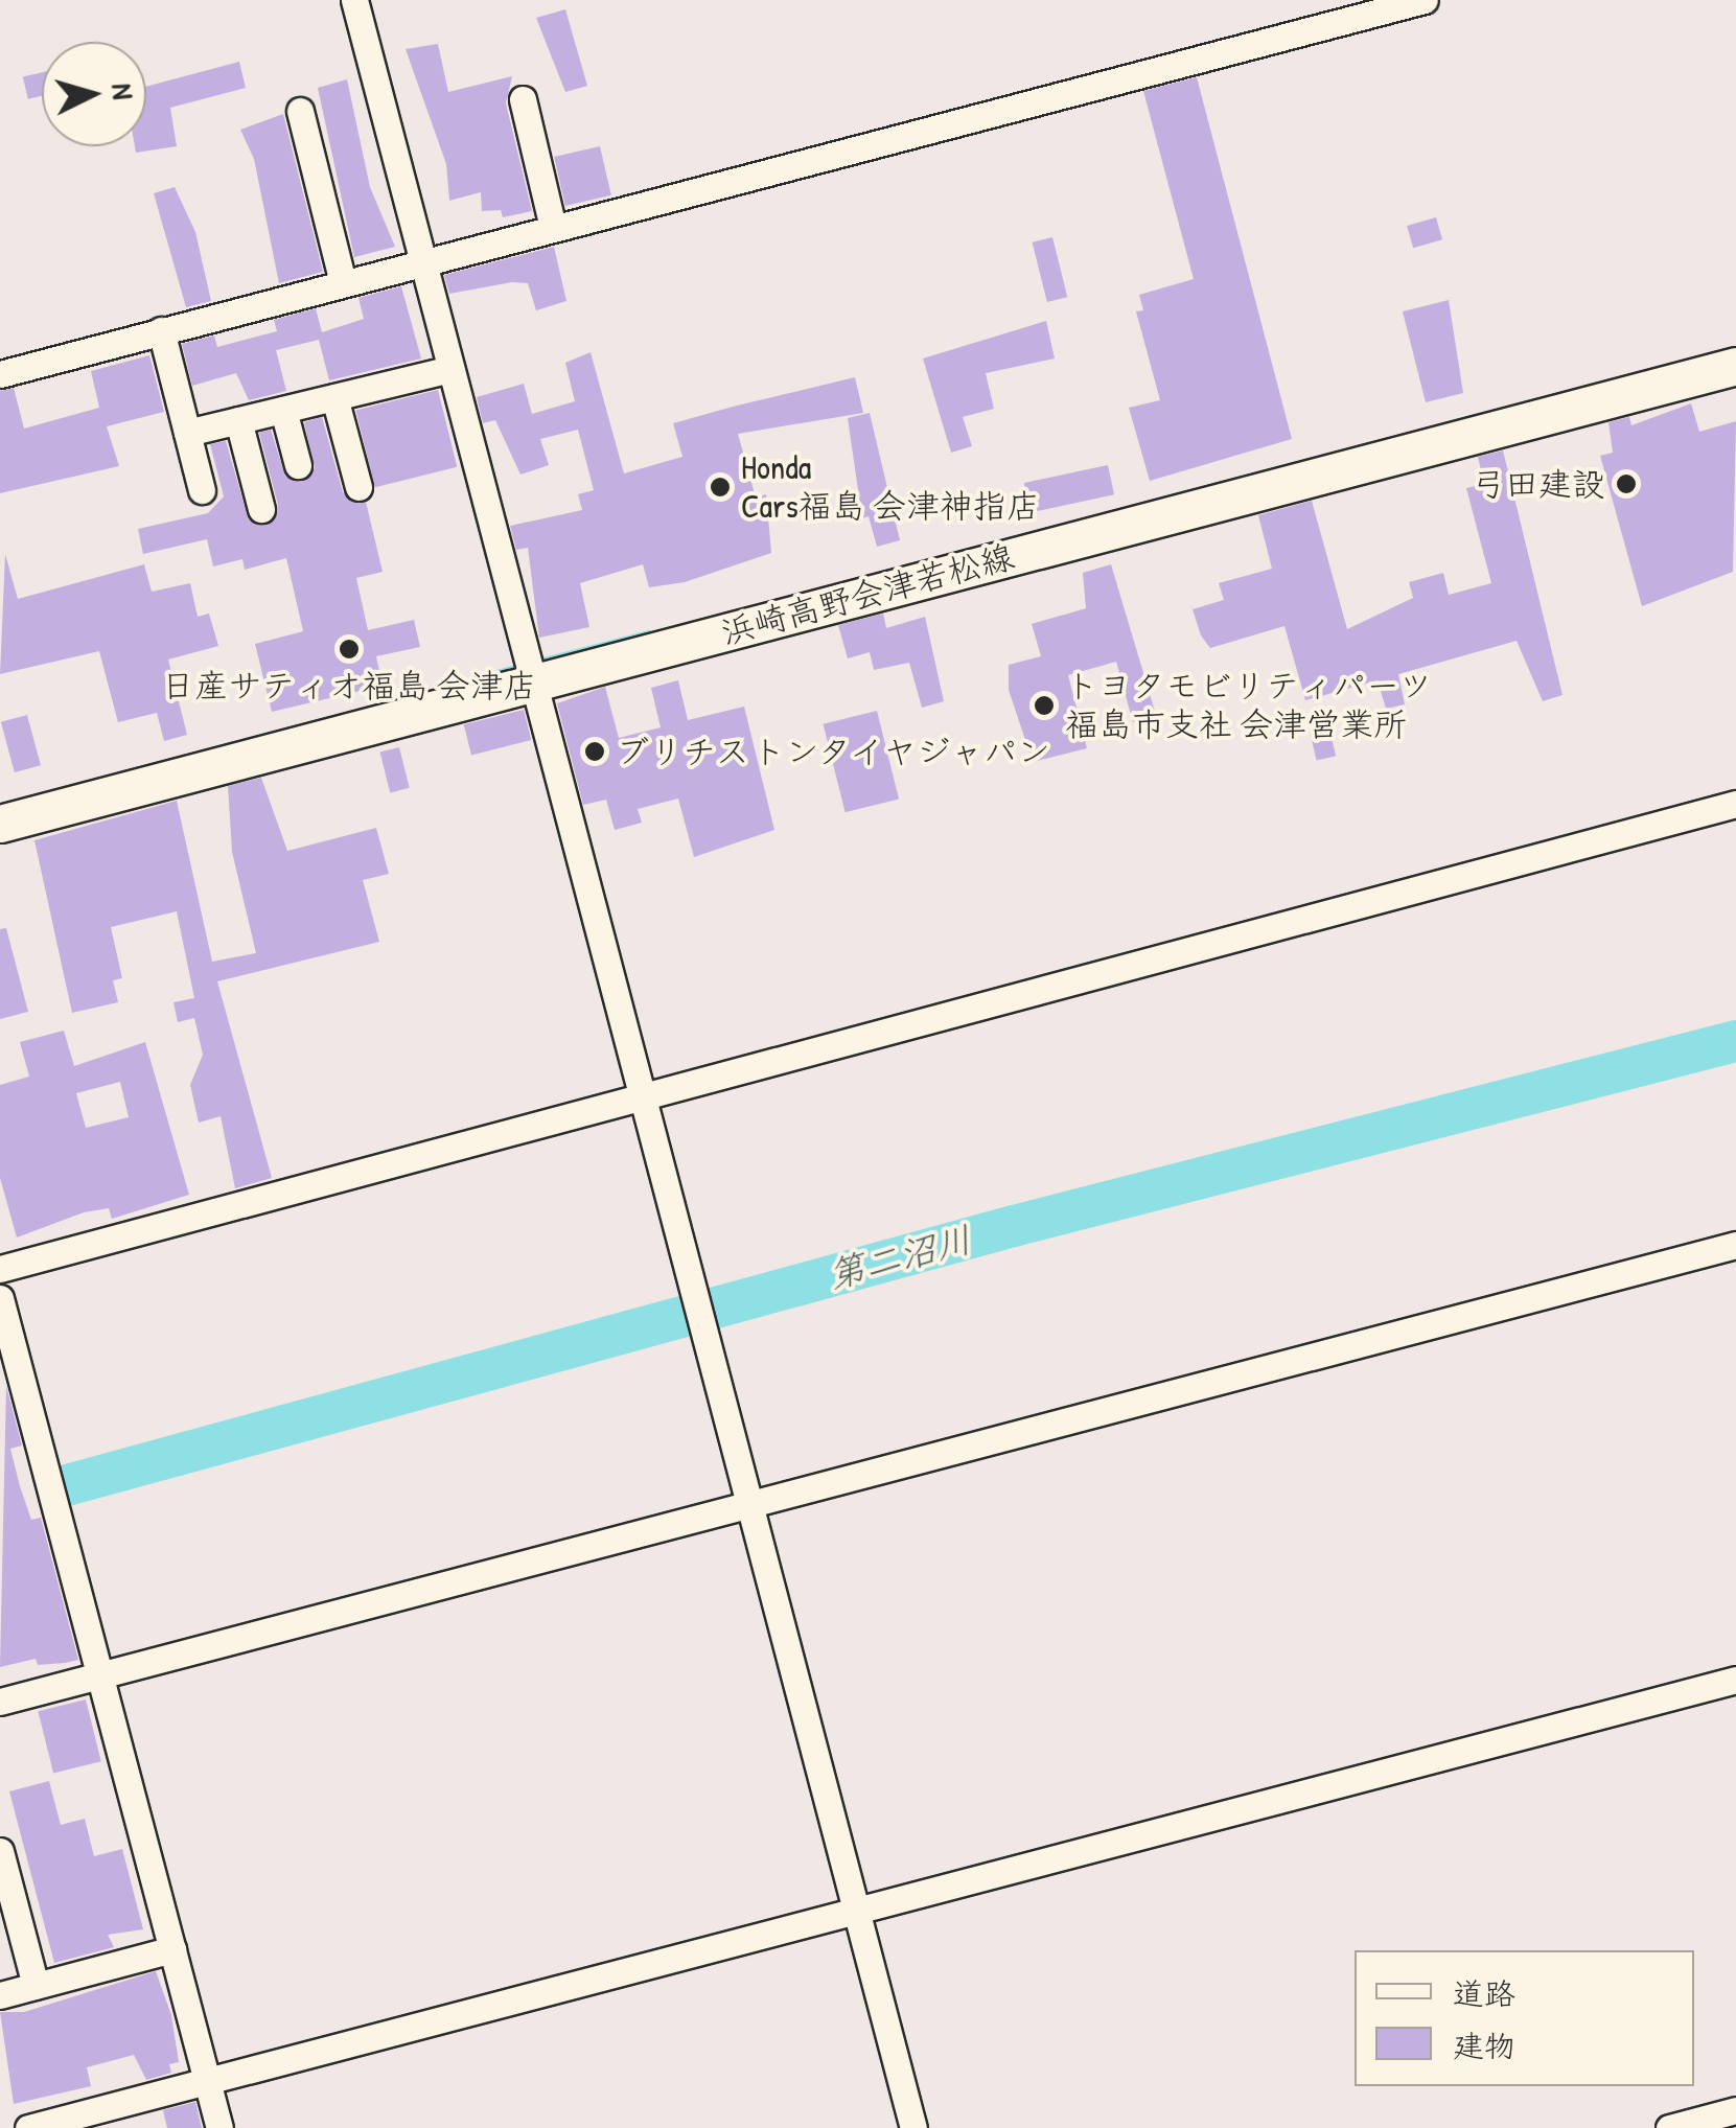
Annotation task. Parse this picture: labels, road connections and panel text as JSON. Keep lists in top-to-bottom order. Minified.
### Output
{"streets":{"main road":["浜崎高野会津若松線"]},"water":["第二沼川"],"places":["弓田建設","Honda Cars福島 会津神指店","日産サティオ福島 会津店","トヨタモビリティパーツ 福島市支社 会津営業所","ブリチストンタイヤジャパン"],"legend":["道路","建物"],"north":"right"}
